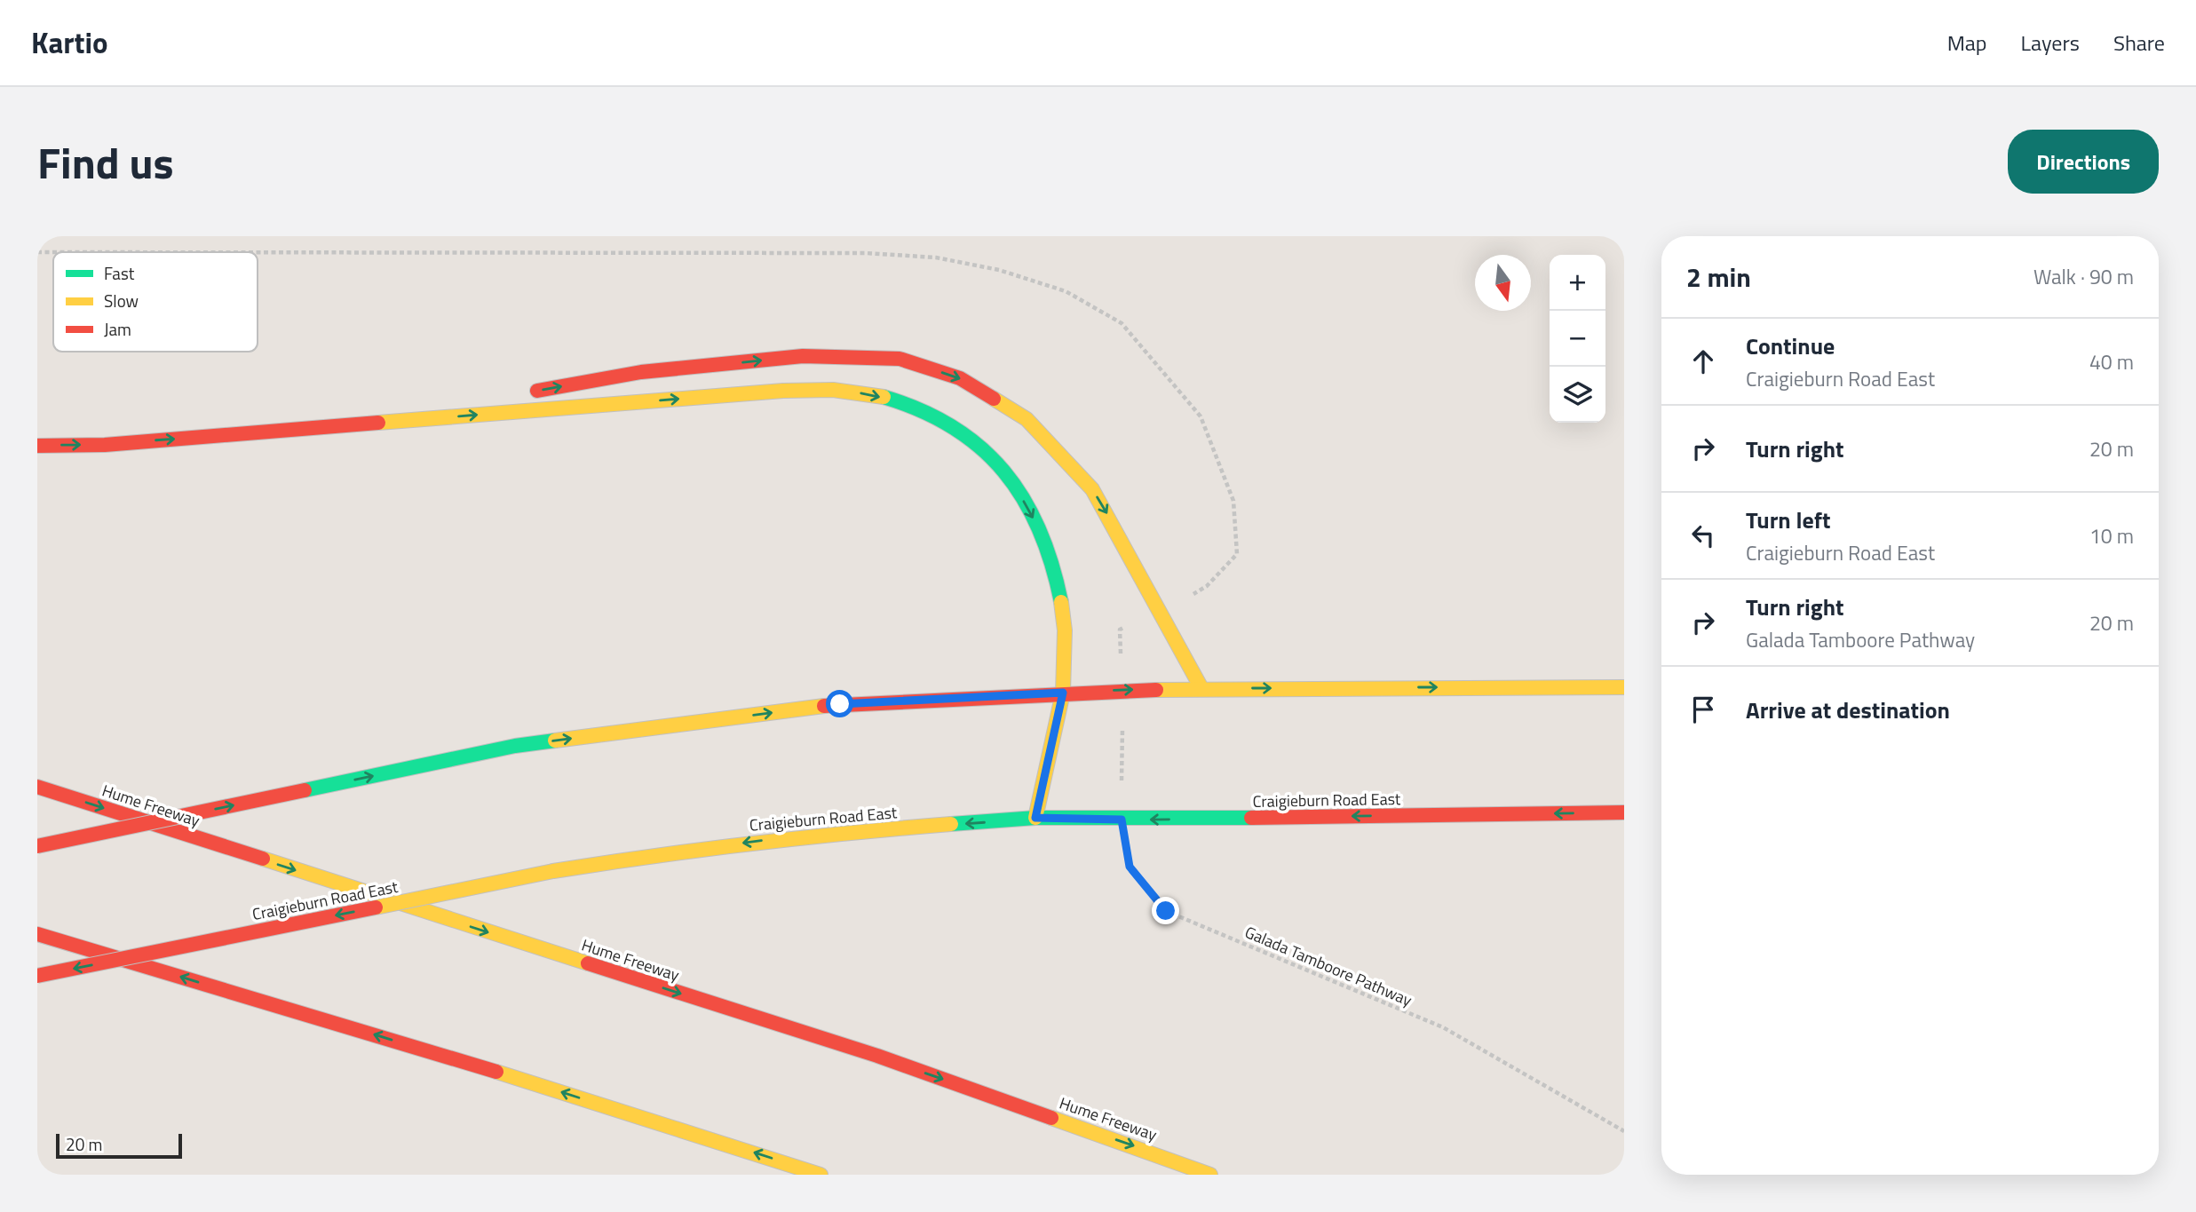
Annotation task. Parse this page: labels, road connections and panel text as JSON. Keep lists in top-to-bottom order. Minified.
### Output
{"streets":{"main road":["Craigieburn Road East","Hume Freeway"],"path":["Galada Tamboore Pathway"]},"crossings":[["Craigieburn Road East","Galada Tamboore Pathway"]],"one_way":["Hume Freeway"],"legend":["Fast","Slow","Jam"],"scale_bar":"20 m","north":"bottom","page":{"header":"Kartio","nav":["Map","Layers","Share"],"title":"Find us","buttons":"Directions","heading":["2 min","Walk · 90 m"],"map_buttons":["+","−"],"list":[["Continue","Craigieburn Road East","40 m"],["Turn right","20 m"],["Turn left","Craigieburn Road East","10 m"],["Turn right","Galada Tamboore Pathway","20 m"],"Arrive at destination"],"scale":"20 m"}}
